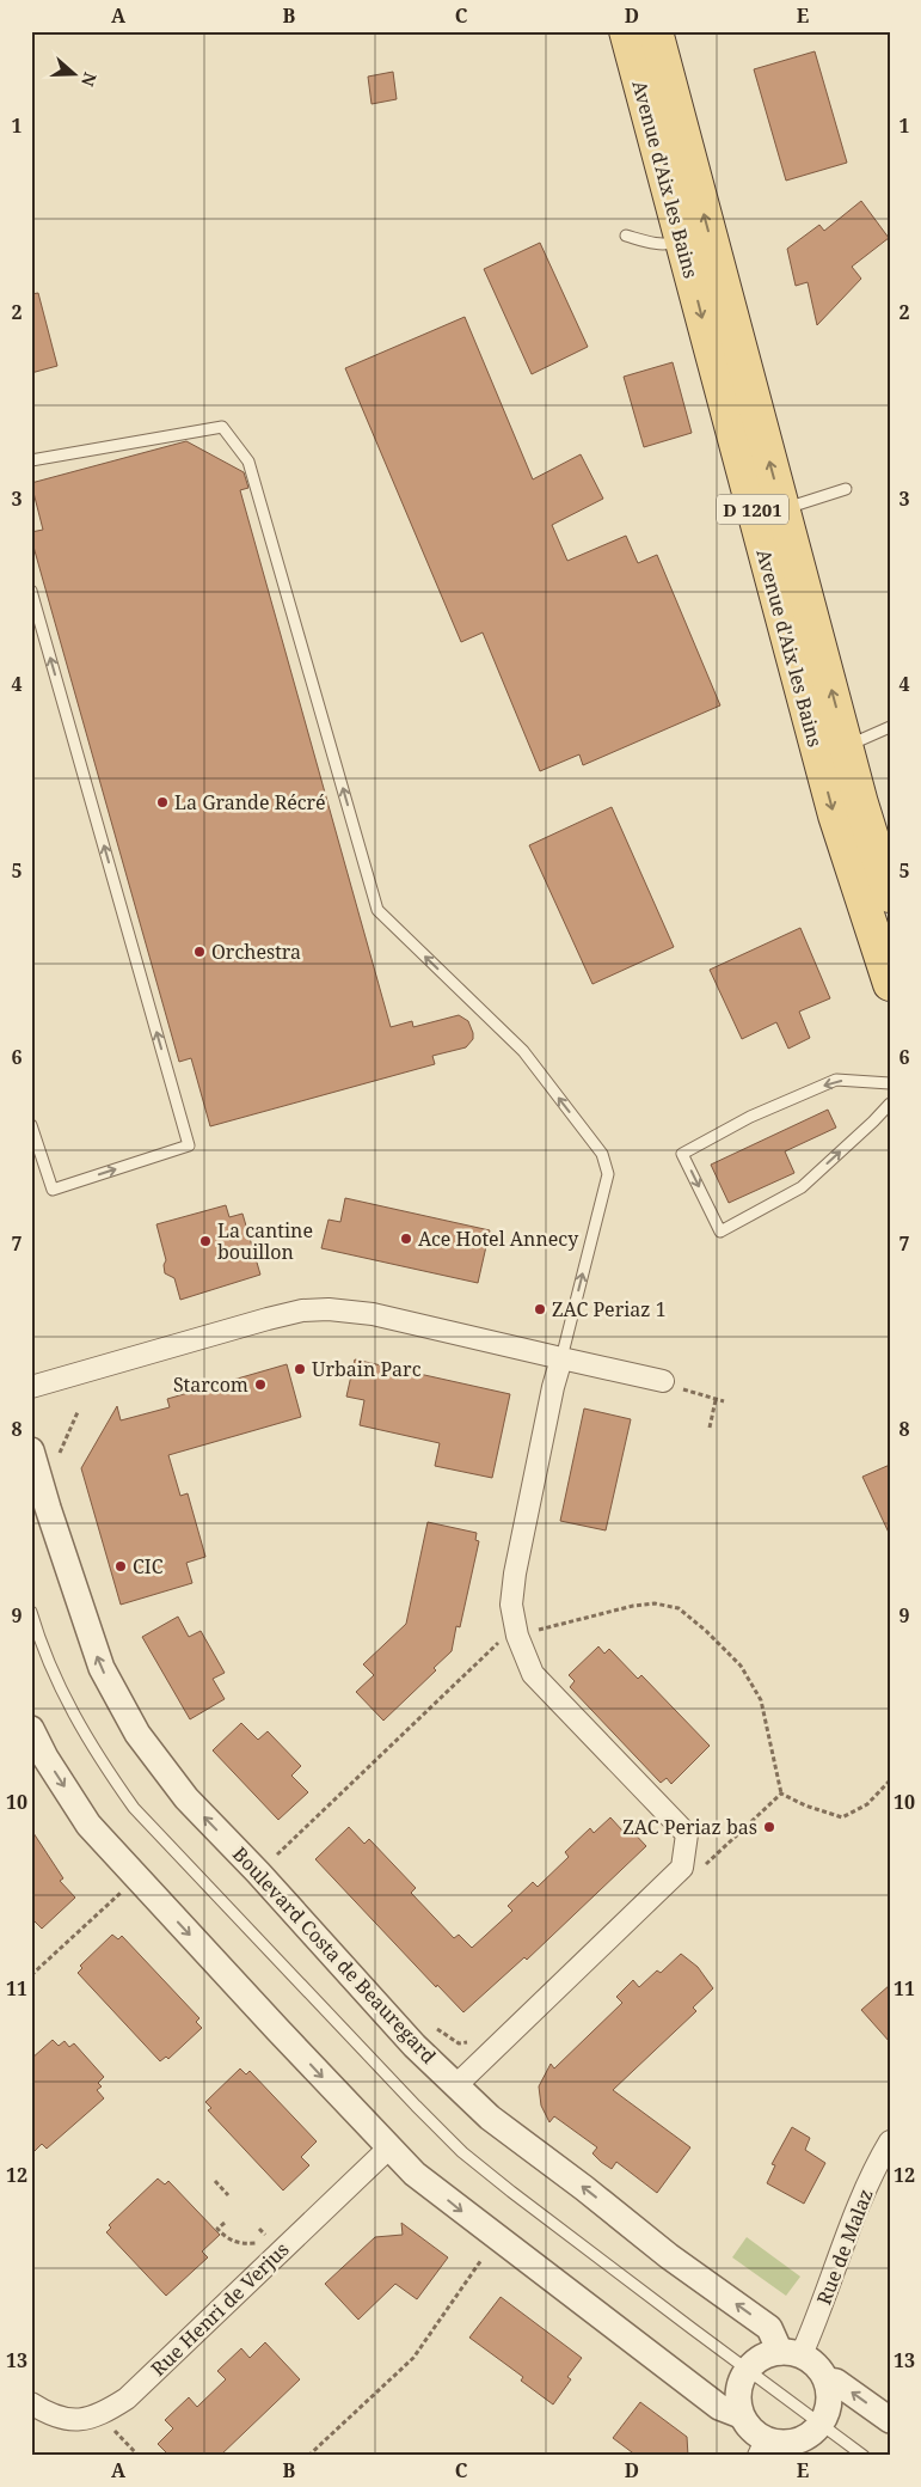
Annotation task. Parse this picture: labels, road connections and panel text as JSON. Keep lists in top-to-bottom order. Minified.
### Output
{"streets":{"main road":["Avenue d'Aix les Bains","D 1201"],"street":["Boulevard Costa de Beauregard","Rue de Malaz","Rue Henri de Verjus"]},"crossings":[["Boulevard Costa de Beauregard","Rue de Malaz"]],"places":["La Grande Récré","Orchestra","Ace Hotel Annecy","La cantine bouillon","ZAC Periaz 1","Urbain Parc","Starcom","CIC","ZAC Periaz bas"],"north":"right","grid":{"columns":["A","B","C","D","E"],"rows":["1","2","3","4","5","6","7","8","9","10","11","12","13"]}}
